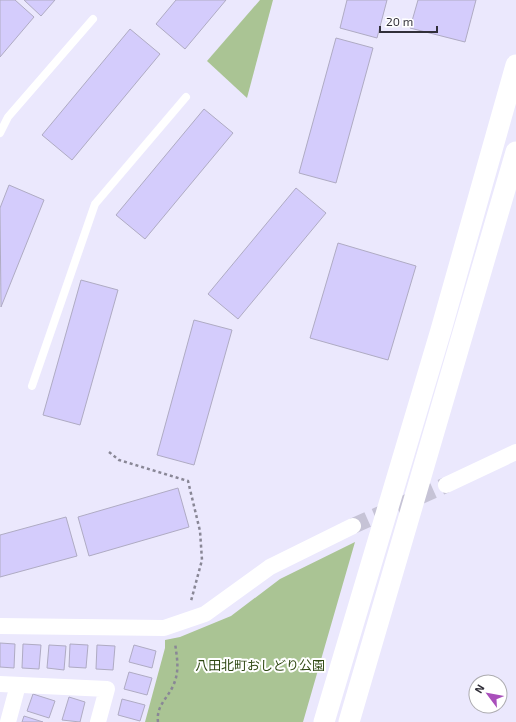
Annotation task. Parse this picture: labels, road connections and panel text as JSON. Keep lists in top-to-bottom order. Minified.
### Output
{"parks":["八田北町おしどり公園"],"scale_bar":"20 m","north":"top left"}
